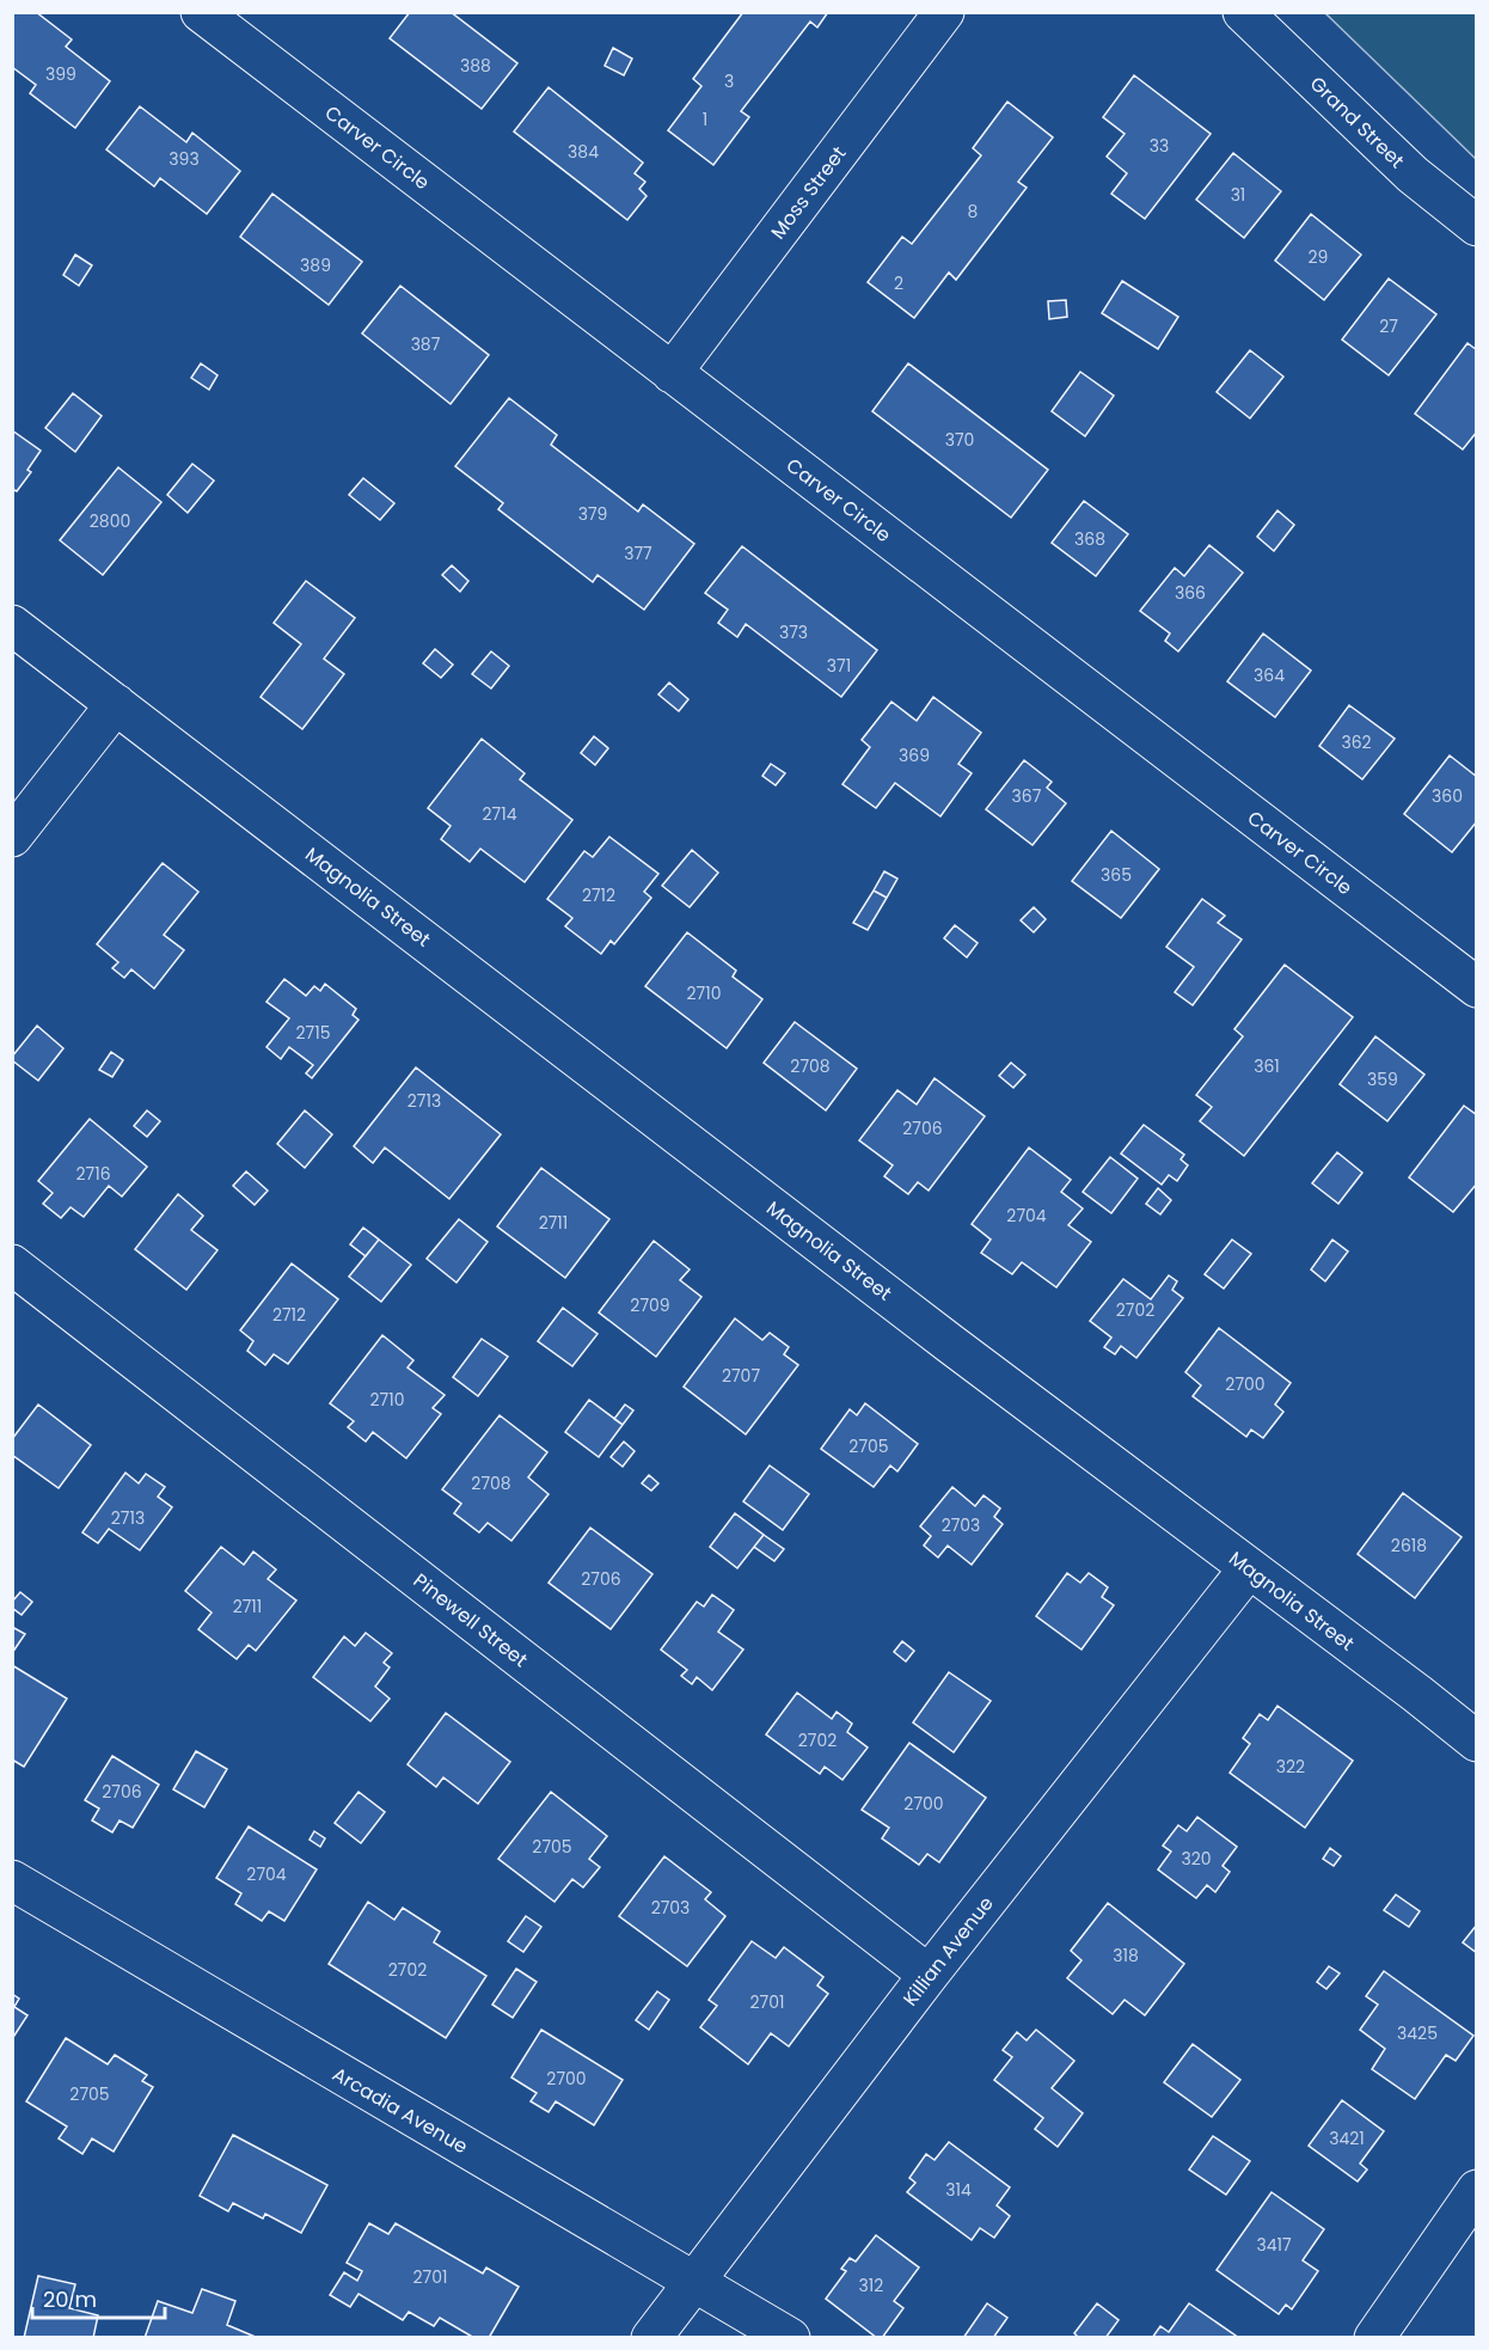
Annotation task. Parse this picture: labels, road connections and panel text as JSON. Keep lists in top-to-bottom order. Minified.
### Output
{"streets":{"street":["Grand Street","Carver Circle","Moss Street","Magnolia Street","Pinewell Street","Killian Avenue","Arcadia Avenue"]},"crossings":[["Carver Circle","Moss Street"],["Magnolia Street","Killian Avenue"],["Pinewell Street","Killian Avenue"],["Killian Avenue","Arcadia Avenue"]],"house_numbers":["388","399","3","1","33","384","393","31","8","29","389","2","27","387","370","379","2800","368","377","366","373","371","364","362","369","367","360","2714","365","2712","2710","2715","2708","361","359","2713","2706","2716","2704","2711","2709","2702","2712","2707","2700","2710","2705","2708","2713","2703","2618","2706","2711","2702","322","2706","2700","2705","320","2704","2703","318","2702","2701","3425","2700","2705","3421","314","3417","2701","312"],"scale_bar":"20 m"}
